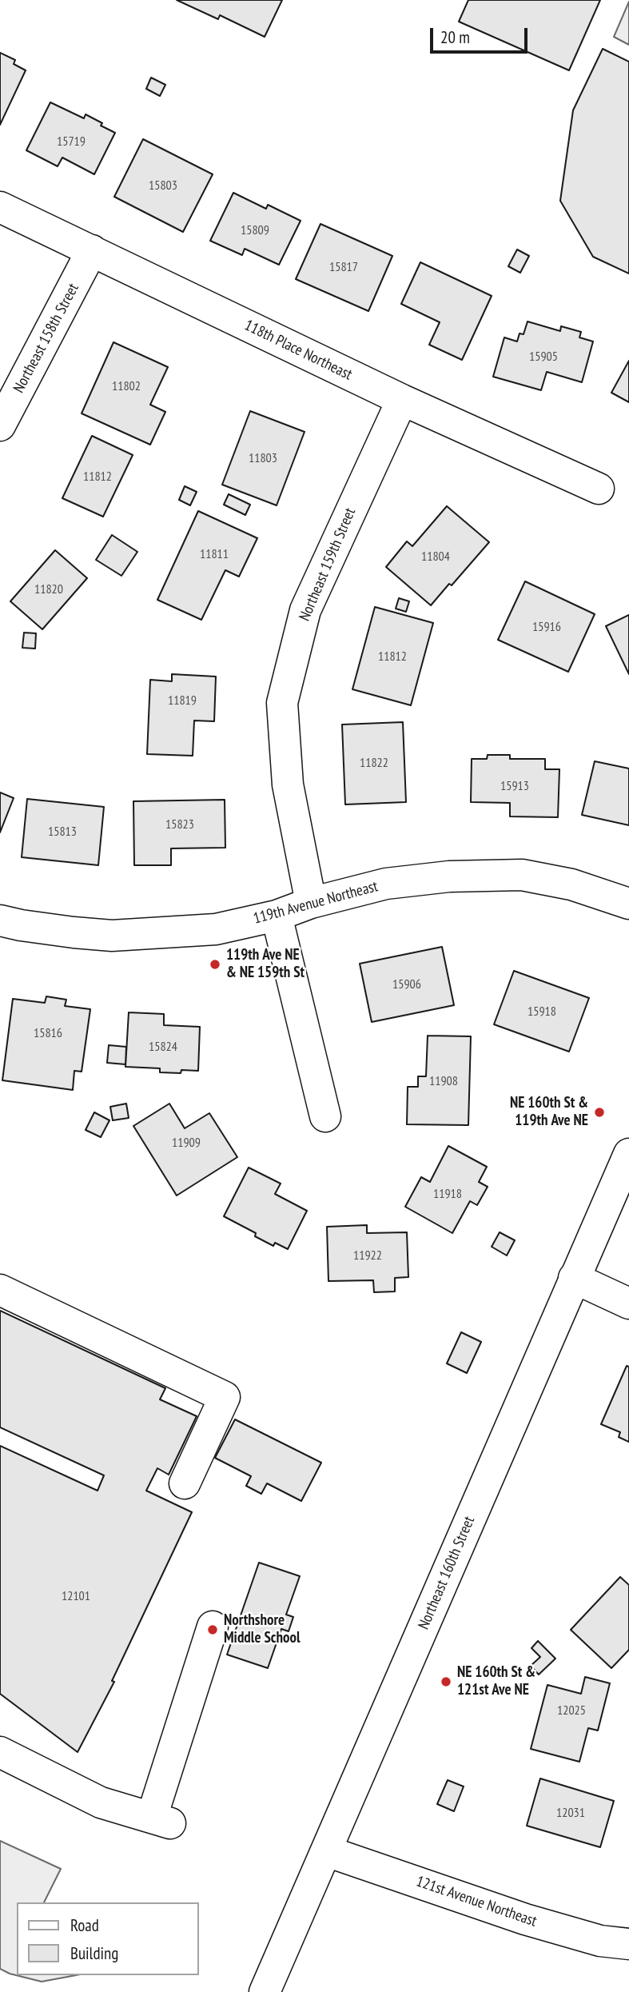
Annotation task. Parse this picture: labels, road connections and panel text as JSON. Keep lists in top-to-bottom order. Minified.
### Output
{"streets":{"street":["Northeast 158th Street","118th Place Northeast","Northeast 159th Street","119th Avenue Northeast","Northeast 160th Street","121st Avenue Northeast"]},"crossings":[["Northeast 158th Street","118th Place Northeast"],["118th Place Northeast","Northeast 159th Street"],["Northeast 159th Street","119th Avenue Northeast"],["Northeast 160th Street","121st Avenue Northeast"]],"places":["119th Ave NE & NE 159th St","NE 160th St & 119th Ave NE","Northshore Middle School","NE 160th St & 121st Ave NE"],"house_numbers":["15719","15803","15809","15817","15905","11802","11803","11812","11811","11804","11820","15916","11812","11819","11822","15913","15823","15813","15906","15918","15816","15824","11908","11909","11918","11922","12101","12025","12031"],"legend":["Road","Building"],"scale_bar":"20 m"}
